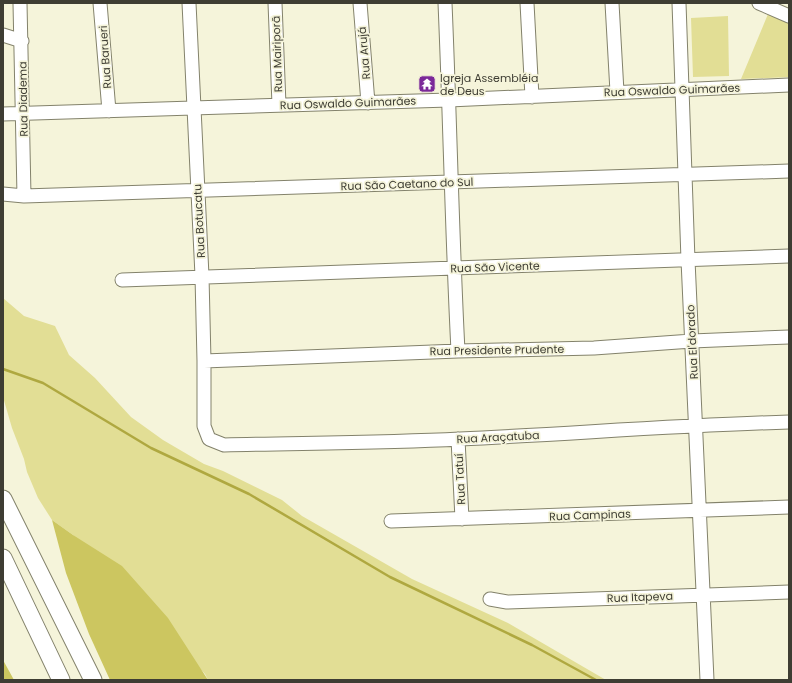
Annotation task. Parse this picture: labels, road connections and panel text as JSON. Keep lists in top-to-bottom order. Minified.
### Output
{"streets":{"street":["Rua Arujá","Rua Mairiporã","Rua Barueri","Rua Oswaldo Guimarães","Rua Diadema","Rua São Caetano do Sul","Rua Botucatu","Rua São Vicente","Rua El'dorado","Rua Presidente Prudente","Rua Araçatuba","Rua Tatuí","Rua Campinas","Rua Itapeva"]},"crossings":[["Rua Arujá","Rua Oswaldo Guimarães"],["Rua Mairiporã","Rua Oswaldo Guimarães"],["Rua Barueri","Rua Oswaldo Guimarães"],["Rua Oswaldo Guimarães","Rua Diadema"],["Rua Oswaldo Guimarães","Rua Botucatu"],["Rua Oswaldo Guimarães","Rua El'dorado"],["Rua Diadema","Rua São Caetano do Sul"],["Rua São Caetano do Sul","Rua Botucatu"],["Rua São Caetano do Sul","Rua El'dorado"],["Rua Botucatu","Rua São Vicente"],["Rua Botucatu","Rua Presidente Prudente"],["Rua Botucatu","Rua Araçatuba"],["Rua São Vicente","Rua El'dorado"],["Rua El'dorado","Rua Presidente Prudente"],["Rua El'dorado","Rua Araçatuba"],["Rua El'dorado","Rua Campinas"],["Rua El'dorado","Rua Itapeva"],["Rua Araçatuba","Rua Tatuí"],["Rua Tatuí","Rua Campinas"]],"places":{"temple":["Igreja Assembléia de Deus"]}}
